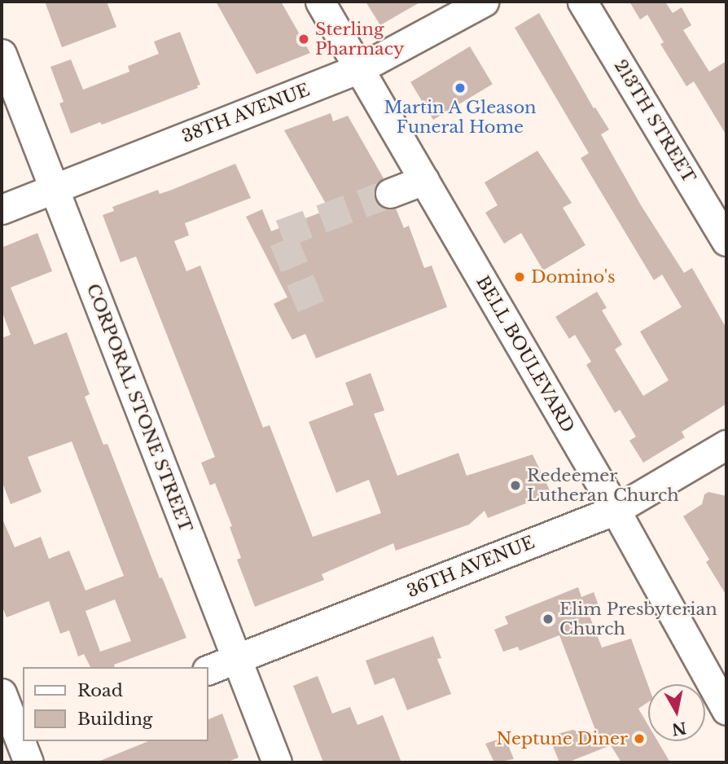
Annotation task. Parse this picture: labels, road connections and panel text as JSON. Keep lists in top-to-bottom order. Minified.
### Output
{"streets":{"street":["38TH AVENUE","213TH STREET","BELL BOULEVARD","CORPORAL STONE STREET","36TH AVENUE"]},"crossings":[["38TH AVENUE","BELL BOULEVARD"],["38TH AVENUE","CORPORAL STONE STREET"],["BELL BOULEVARD","36TH AVENUE"],["CORPORAL STONE STREET","36TH AVENUE"]],"places":["Sterling Pharmacy","Martin A Gleason Funeral Home","Domino's","Redeemer Lutheran Church","Elim Presbyterian Church","Neptune Diner"],"legend":["Road","Building"],"north":"bottom"}
